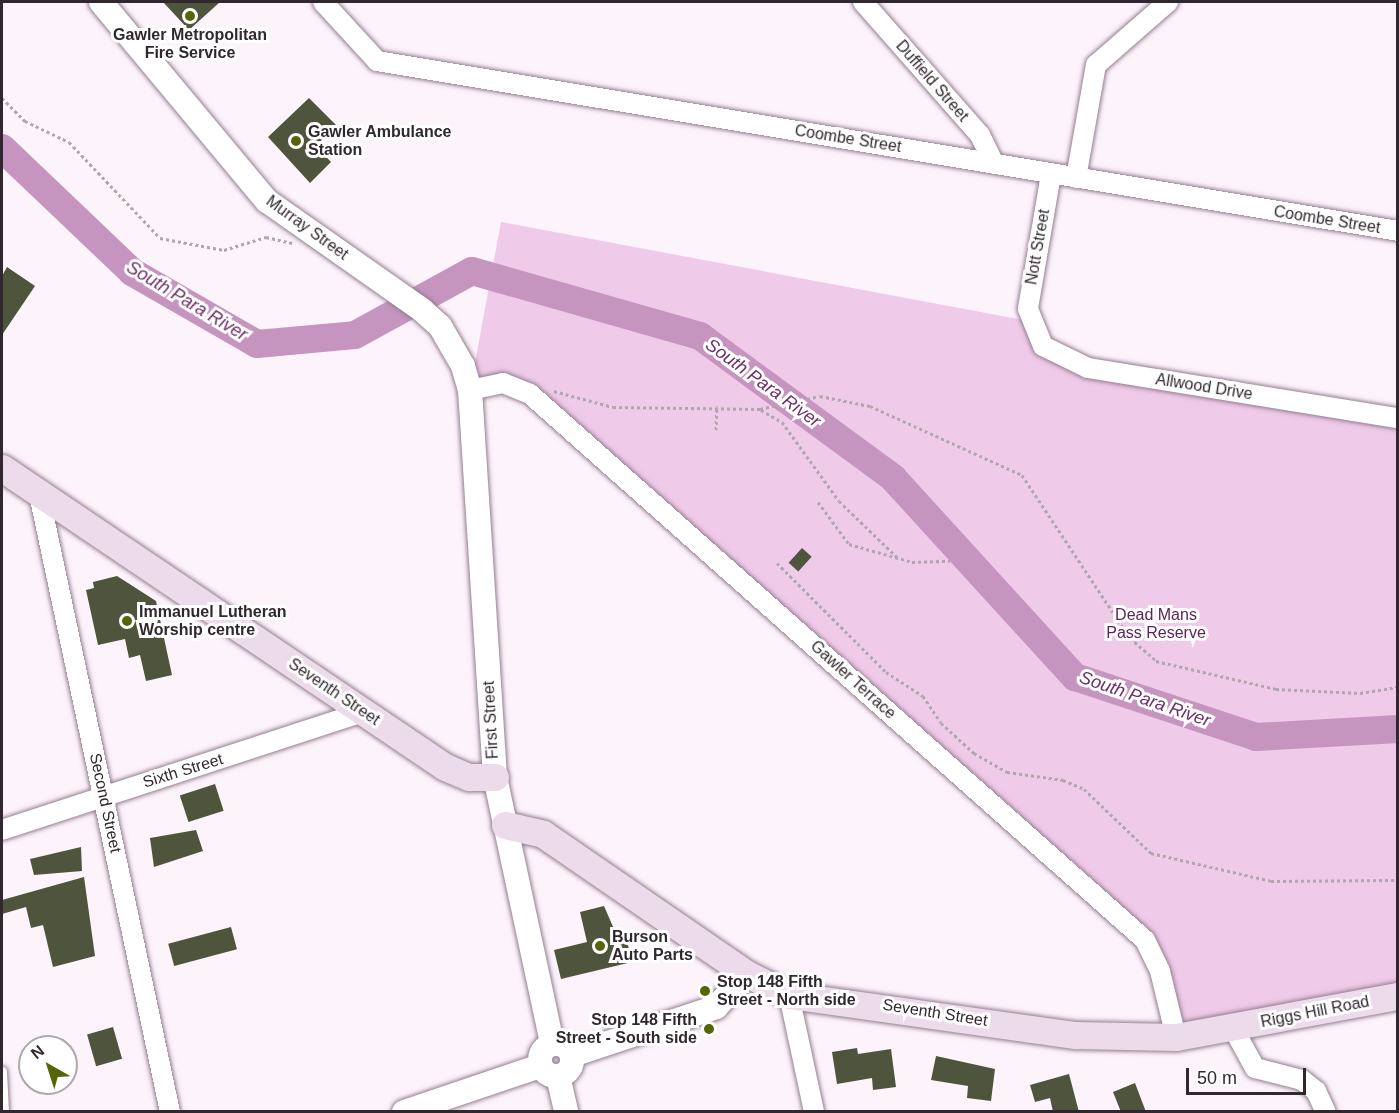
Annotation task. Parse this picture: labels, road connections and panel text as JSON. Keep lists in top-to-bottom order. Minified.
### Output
{"streets":{"main road":["Seventh Street","Riggs Hill Road"],"street":["Duffield Street","Coombe Street","Murray Street","Nott Street","Allwood Drive","Gawler Terrace","First Street","Sixth Street","Second Street"]},"crossings":[["Duffield Street","Coombe Street"],["Coombe Street","Nott Street"],["Murray Street","Gawler Terrace"],["Murray Street","First Street"],["Nott Street","Allwood Drive"],["Gawler Terrace","Seventh Street"],["Gawler Terrace","First Street"],["Seventh Street","First Street"],["Seventh Street","Sixth Street"],["Seventh Street","Second Street"],["Seventh Street","Riggs Hill Road"],["Sixth Street","Second Street"]],"water":["South Para River"],"parks":["Dead Mans Pass Reserve"],"places":["Gawler Metropolitan Fire Service","Gawler Ambulance Station","Immanuel Lutheran Worship centre","Burson Auto Parts","Stop 148 Fifth Street - North side","Stop 148 Fifth Street - South side"],"scale_bar":"50 m","north":"top left"}
